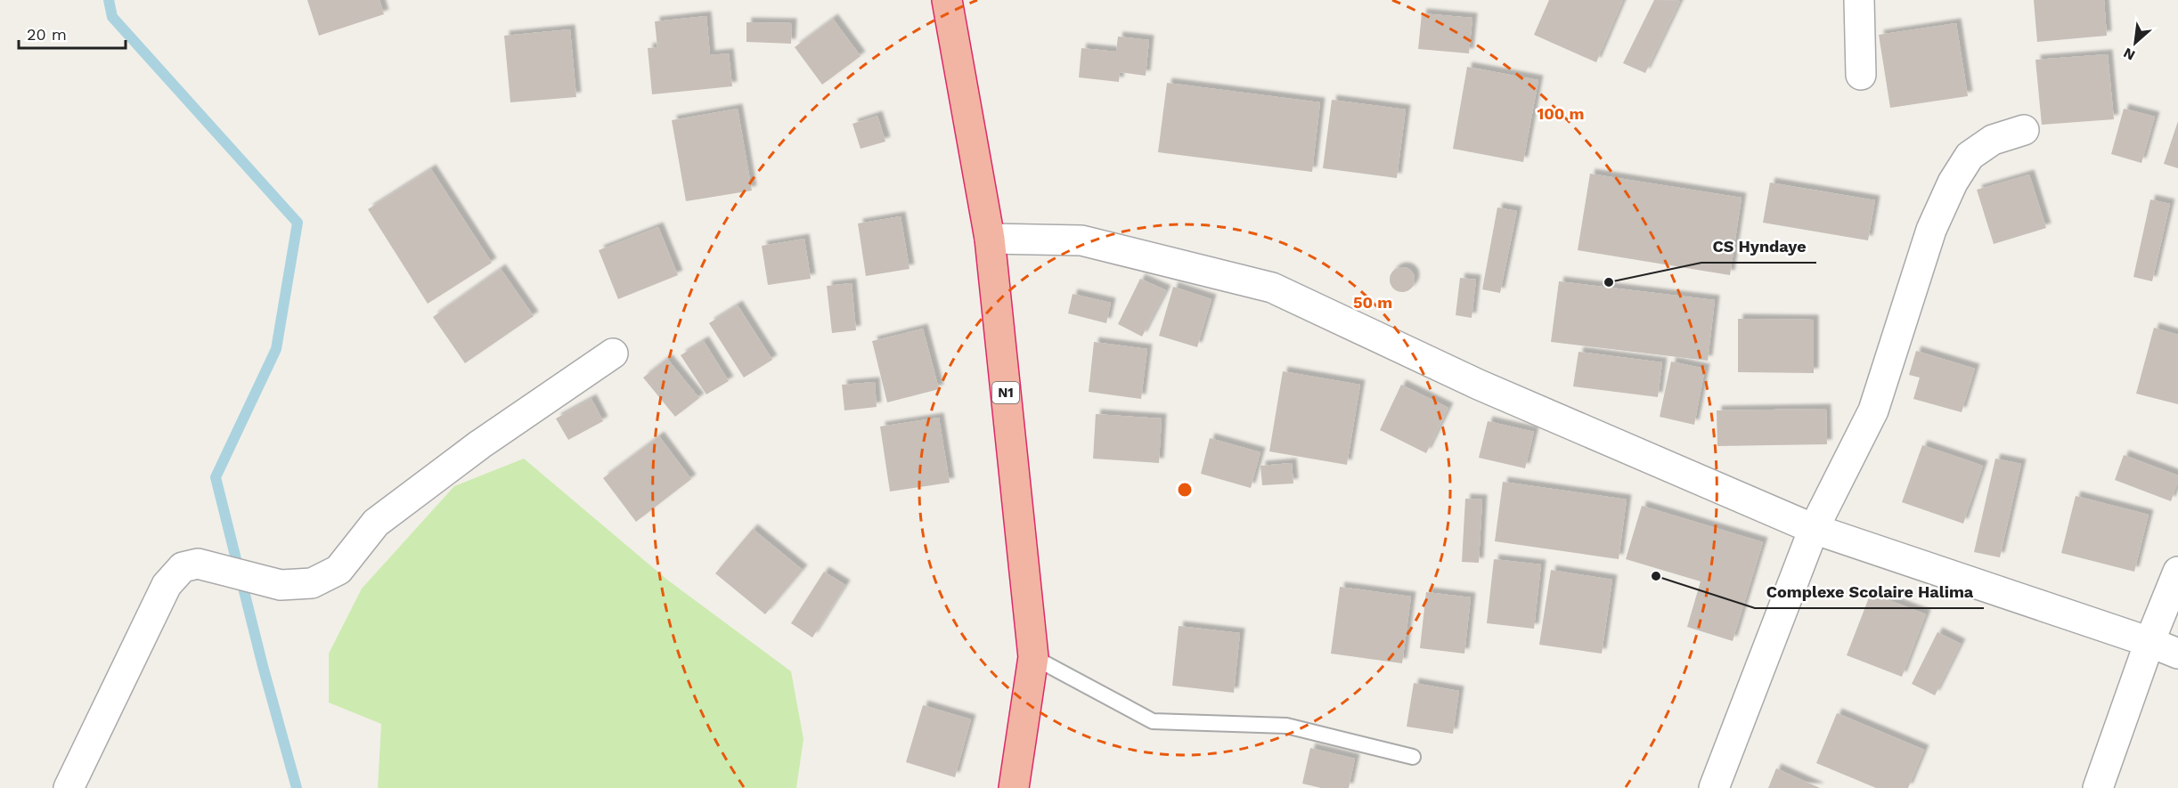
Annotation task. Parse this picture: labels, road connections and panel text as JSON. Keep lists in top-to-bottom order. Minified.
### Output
{"streets":{"highway":["N1"]},"places":["CS Hyndaye","Complexe Scolaire Halima"],"scale_bar":"20 m","north":"bottom left","rings":["100 m","50 m"]}
